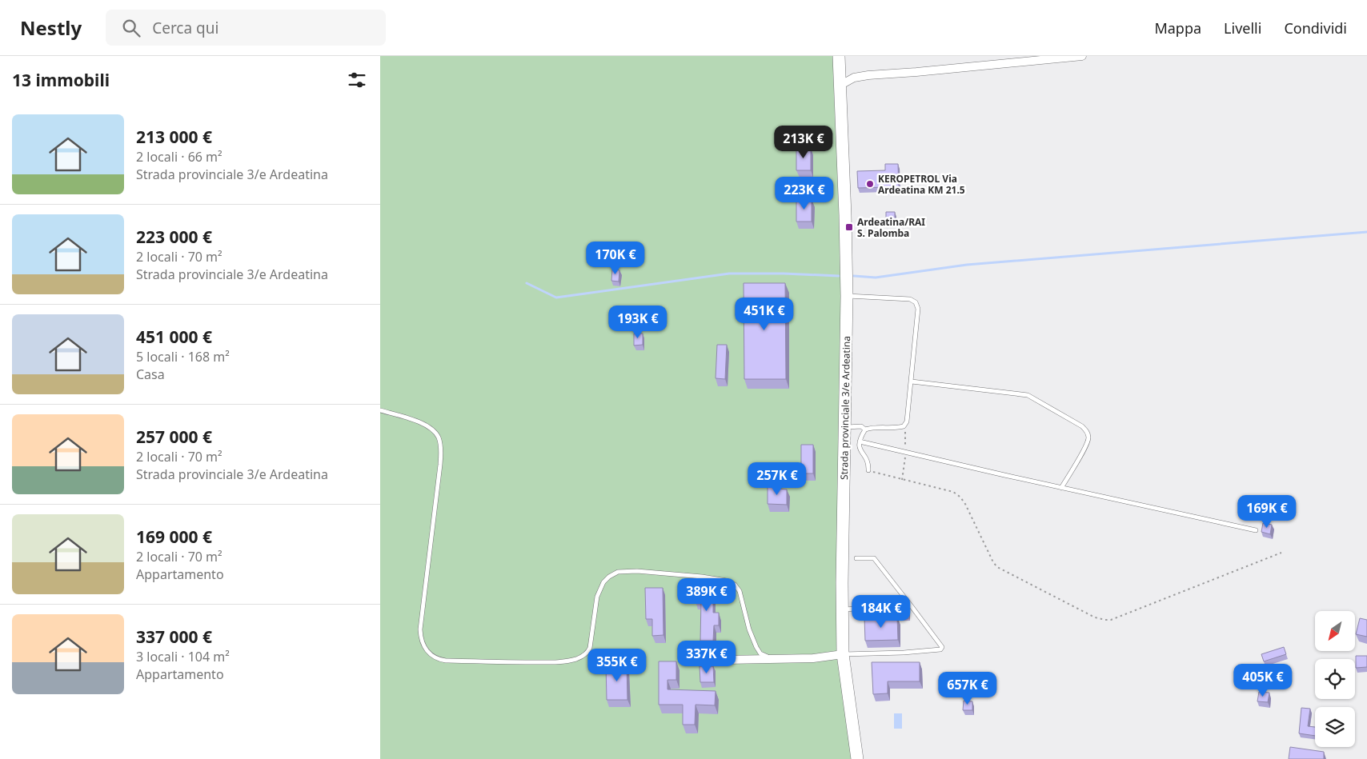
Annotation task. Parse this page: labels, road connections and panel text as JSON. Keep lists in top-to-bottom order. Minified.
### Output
{"streets":{"main road":["Strada provinciale 3/e Ardeatina"]},"places":{"other":["KEROPETROL Via Ardeatina KM 21.5"],"transit":["Ardeatina/RAI S. Palomba"]},"north":"bottom left","page":{"header":"Nestly","search":"Cerca qui","nav":["Mappa","Livelli","Condividi"],"heading":"13 immobili","list":[{"name":"213 000 €","note":"2 locali · 66 m² · Strada provinciale 3/e Ardeatina"},{"name":"223 000 €","note":"2 locali · 70 m² · Strada provinciale 3/e Ardeatina"},{"name":"451 000 €","note":"5 locali · 168 m² · Casa"},{"name":"257 000 €","note":"2 locali · 70 m² · Strada provinciale 3/e Ardeatina"},{"name":"169 000 €","note":"2 locali · 70 m² · Appartamento"},{"name":"337 000 €","note":"3 locali · 104 m² · Appartamento"}],"price":["213K €","223K €","170K €","451K €","193K €","257K €","169K €","389K €","184K €","337K €","355K €","405K €","657K €"]}}
